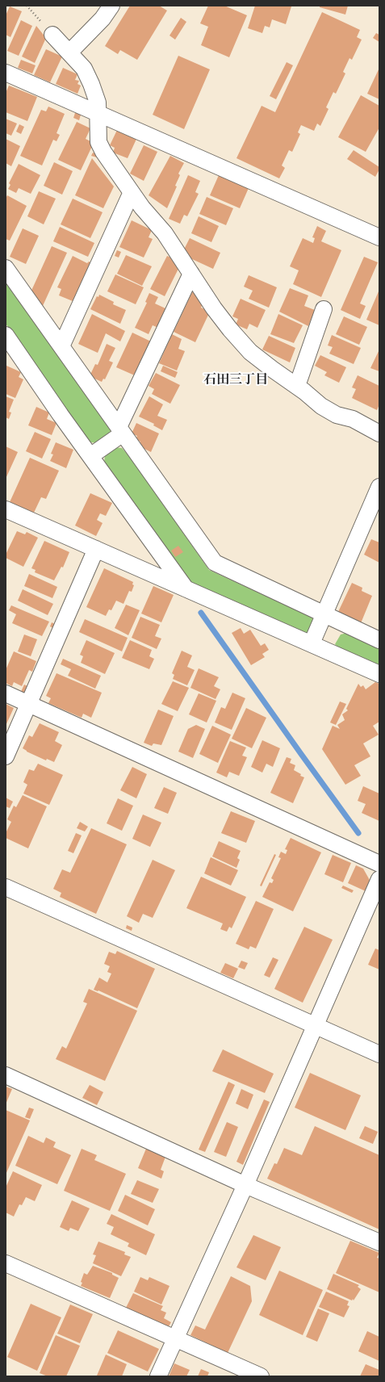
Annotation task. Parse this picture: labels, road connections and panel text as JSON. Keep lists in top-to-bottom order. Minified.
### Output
{"districts":["石田三丁目"]}
